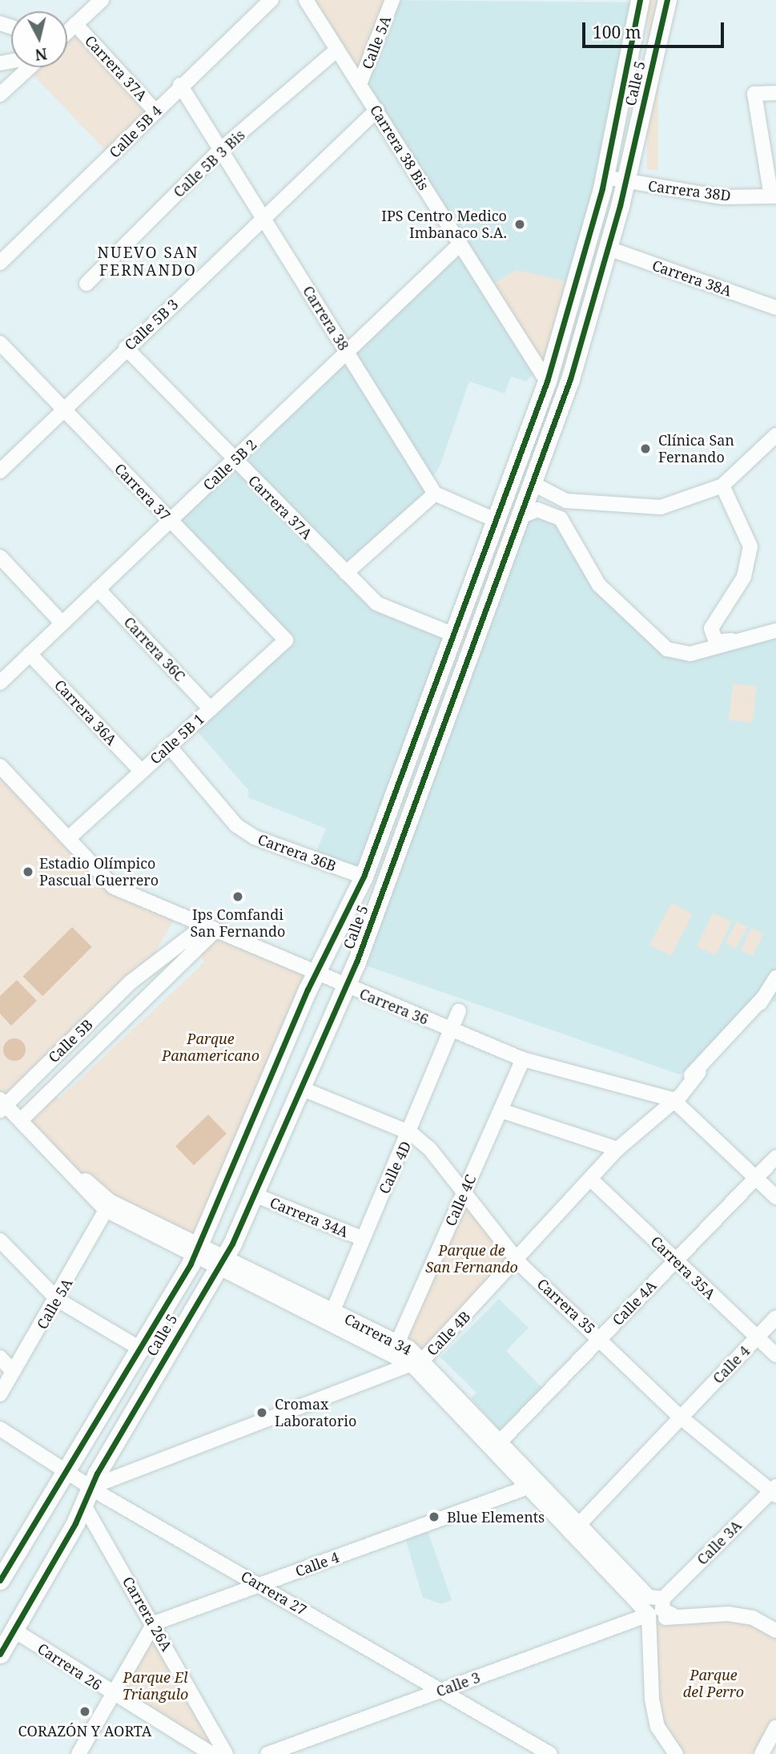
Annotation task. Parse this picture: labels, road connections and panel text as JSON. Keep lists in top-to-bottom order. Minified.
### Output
{"streets":{"main road":["Calle 5"],"street":["Calle 5A","Carrera 37A","Calle 5B 4","Carrera 38 Bis","Calle 5B 3 Bis","Carrera 38D","Carrera 38A","Carrera 38","Calle 5B 3","Calle 5B 2","Carrera 37","Carrera 36C","Carrera 36A","Calle 5B 1","Carrera 36B","Carrera 36","Calle 5B","Calle 4D","Calle 4C","Carrera 34A","Carrera 35A","Calle 4A","Carrera 35","Calle 4B","Carrera 34","Calle 4","Calle 3A","Carrera 27","Carrera 26A","Carrera 26","Calle 3"]},"crossings":[["Calle 5A","Carrera 38 Bis"],["Calle 5A","Carrera 34"],["Carrera 37A","Calle 5"],["Carrera 37A","Calle 5B 4"],["Carrera 37A","Calle 5B 3"],["Carrera 37A","Calle 5B 2"],["Calle 5","Carrera 38 Bis"],["Calle 5","Carrera 38D"],["Calle 5","Carrera 38A"],["Calle 5","Carrera 36B"],["Calle 5","Carrera 36"],["Calle 5","Carrera 34A"],["Calle 5","Carrera 35"],["Calle 5","Calle 4B"],["Calle 5","Carrera 34"],["Calle 5","Carrera 27"],["Calle 5","Carrera 26A"],["Calle 5","Carrera 26"],["Calle 5B 4","Carrera 38"],["Carrera 38 Bis","Calle 5B 3 Bis"],["Carrera 38 Bis","Calle 5B 3"],["Carrera 38 Bis","Calle 5B 2"],["Calle 5B 3 Bis","Carrera 38"],["Carrera 38","Calle 5B 3"],["Carrera 38","Calle 5B 2"],["Calle 5B 3","Carrera 37"],["Calle 5B 2","Carrera 37"],["Calle 5B 2","Carrera 36C"],["Calle 5B 2","Carrera 36A"],["Carrera 37","Calle 5B 1"],["Carrera 36C","Calle 5B 1"],["Carrera 36A","Calle 5B 1"],["Calle 5B 1","Carrera 36B"],["Calle 5B 1","Carrera 36"],["Carrera 36","Calle 5B"],["Carrera 36","Calle 4D"],["Carrera 36","Calle 4C"],["Carrera 36","Calle 4A"],["Carrera 36","Calle 4B"],["Calle 5B","Carrera 34"],["Calle 4D","Carrera 34A"],["Calle 4D","Carrera 35"],["Calle 4D","Carrera 34"],["Calle 4C","Carrera 35"],["Calle 4C","Carrera 34"],["Carrera 35A","Calle 4A"],["Carrera 35A","Calle 4B"],["Carrera 35A","Calle 4"],["Calle 4A","Carrera 35"],["Calle 4A","Carrera 34"],["Carrera 35","Calle 4B"],["Carrera 35","Calle 4"],["Carrera 35","Calle 3A"],["Calle 4B","Carrera 34"],["Calle 4B","Carrera 27"],["Calle 4B","Carrera 26A"],["Carrera 34","Calle 4"],["Carrera 34","Calle 3A"],["Carrera 34","Calle 3"],["Calle 4","Carrera 27"],["Calle 4","Carrera 26A"],["Carrera 27","Carrera 26A"],["Carrera 27","Calle 3"]],"districts":["NUEVO SAN FERNANDO"],"parks":["Parque Panamericano","Parque de San Fernando","Parque del Perro","Parque El Triangulo"],"places":["IPS Centro Medico Imbanaco S.A.","Clínica San Fernando","Estadio Olímpico Pascual Guerrero","Ips Comfandi San Fernando","Cromax Laboratorio","Blue Elements","CORAZÓN Y AORTA"],"scale_bar":"100 m","north":"bottom"}
